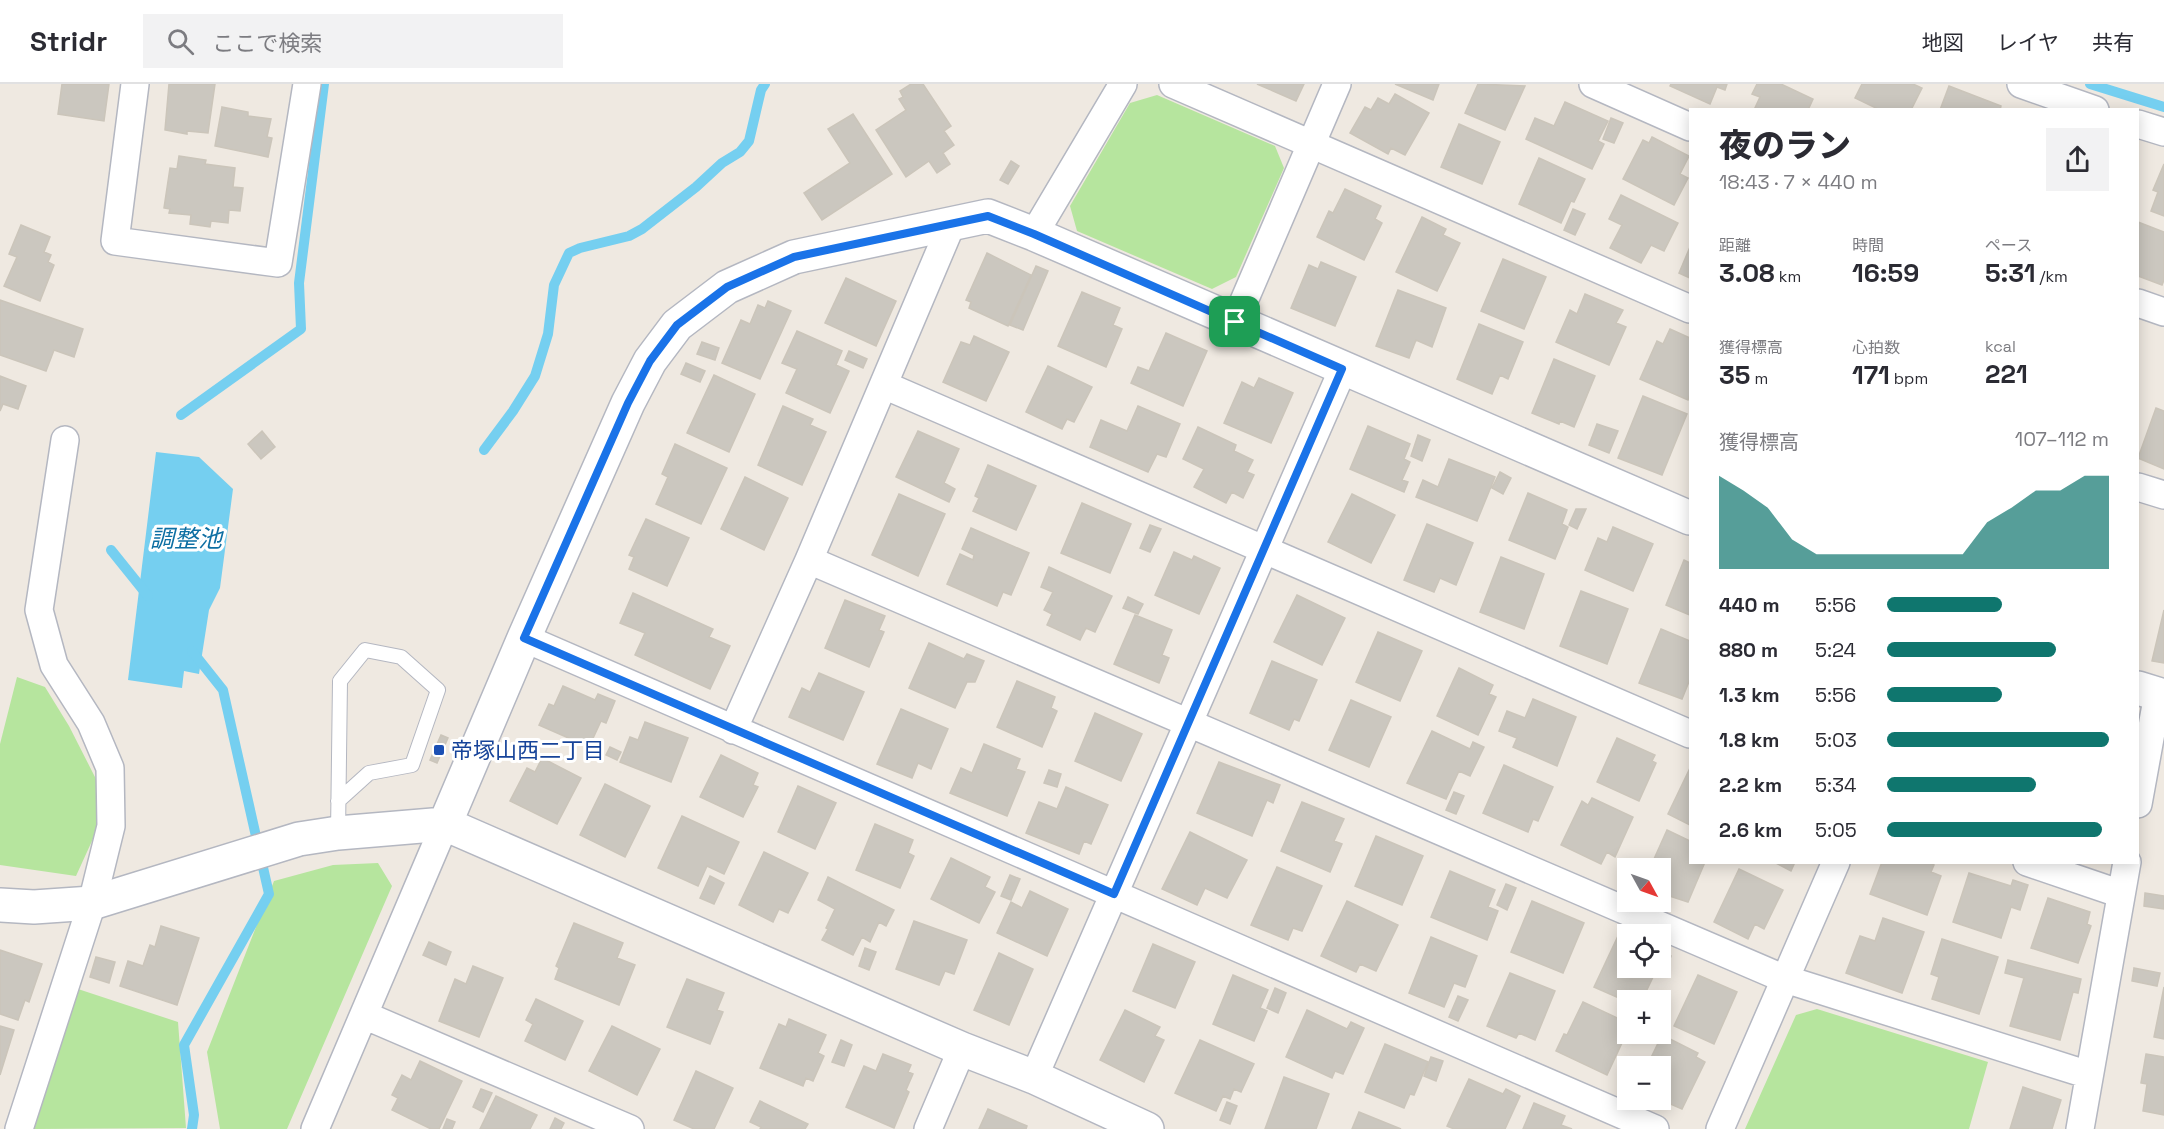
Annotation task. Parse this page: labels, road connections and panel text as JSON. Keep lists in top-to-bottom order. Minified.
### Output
{"water":["調整池"],"places":{"transit":["帝塚山西二丁目"]},"north":"bottom right","page":{"header":"Stridr","search":"ここで検索","nav":["地図","レイヤ","共有"],"heading":["夜のラン","18:43 · 7 × 440 m"],"stats":[["距離","3.08 km"],["時間","16:59"],["ペース","5:31 /km"],["獲得標高","35 m"],["心拍数","171 bpm"],["kcal","221"]],"chart":["獲得標高","107–112 m"],"list":[{"name":"440 m","note":"5:56"},{"name":"880 m","note":"5:24"},{"name":"1.3 km","note":"5:56"},{"name":"1.8 km","note":"5:03"},{"name":"2.2 km","note":"5:34"},{"name":"2.6 km","note":"5:05"}],"map_buttons":["+","−"]}}
